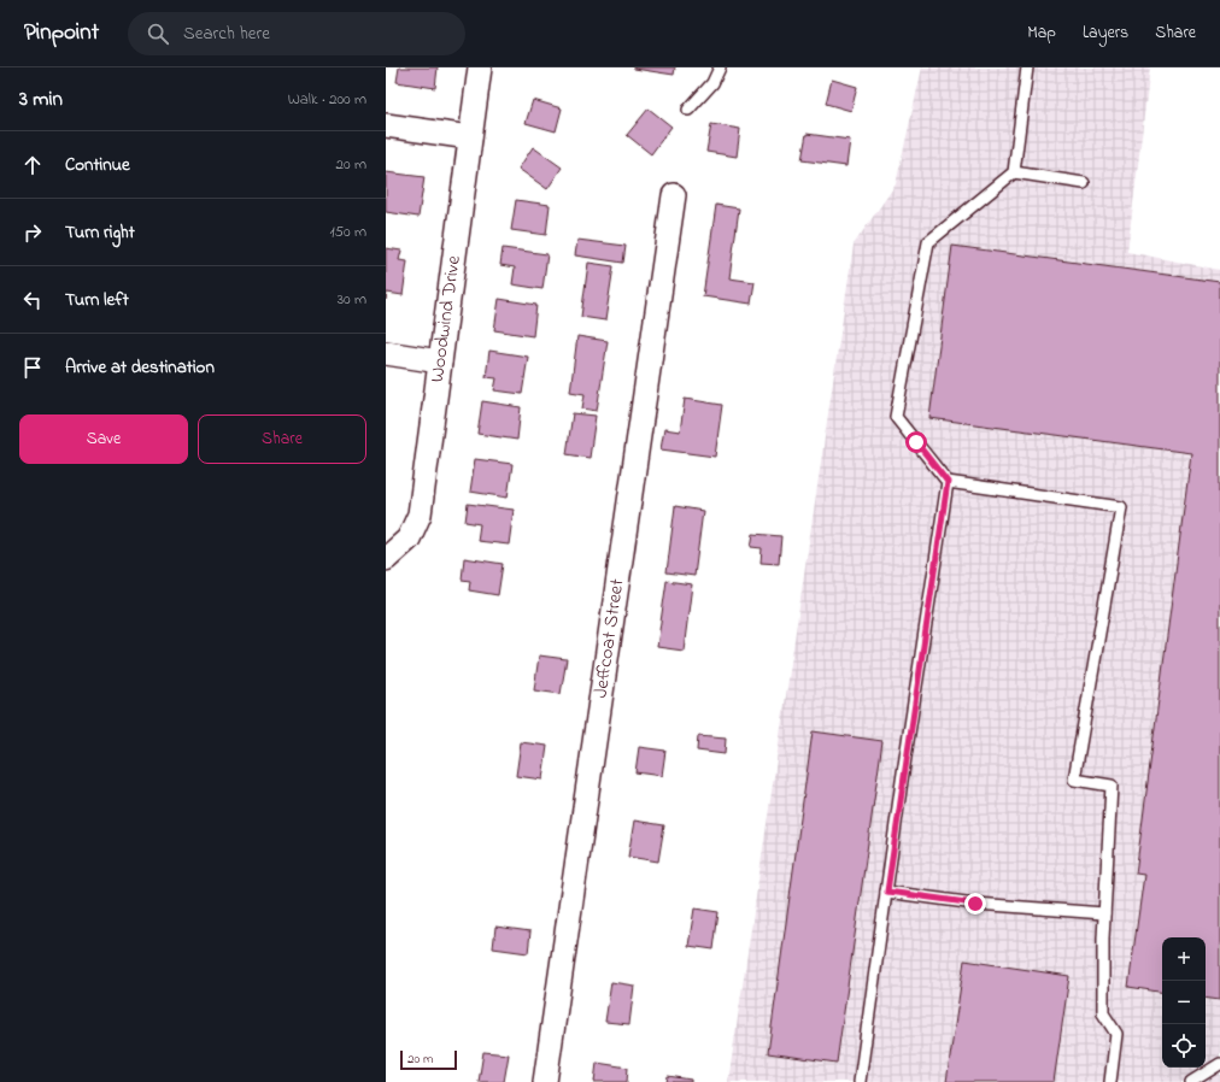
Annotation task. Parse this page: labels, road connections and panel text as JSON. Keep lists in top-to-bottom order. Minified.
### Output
{"streets":{"street":["Woodwind Drive","Jeffcoat Street"]},"scale_bar":"20 m","page":{"header":"Pinpoint","search":"Search here","nav":["Map","Layers","Share"],"heading":["3 min","Walk · 200 m"],"list":[["Continue","20 m"],["Turn right","150 m"],["Turn left","30 m"],"Arrive at destination"],"buttons":["Save","Share"],"map_buttons":["+","−"],"scale":"20 m"}}
